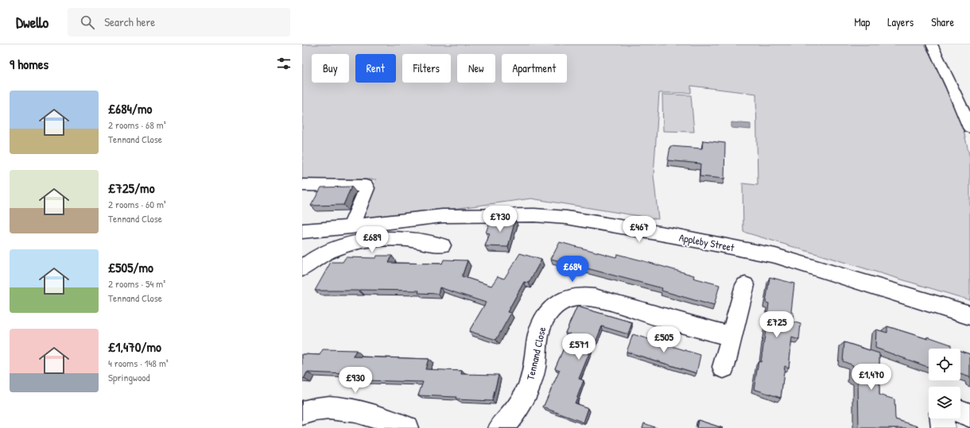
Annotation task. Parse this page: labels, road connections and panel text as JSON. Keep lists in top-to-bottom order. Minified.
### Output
{"streets":{"street":["Appleby Street","Tennand Close"]},"page":{"header":"Dwello","search":"Search here","nav":["Map","Layers","Share"],"heading":"9 homes","chip":["Buy","Rent","Filters","New","Apartment"],"list":[{"name":"£684/mo","note":"2 rooms · 68 m² · Tennand Close"},{"name":"£725/mo","note":"2 rooms · 60 m² · Tennand Close"},{"name":"£505/mo","note":"2 rooms · 54 m² · Tennand Close"},{"name":"£1,470/mo","note":"4 rooms · 148 m² · Springwood"}],"price":["£730","£467","£689","£684","£725","£505","£571","£1,470","£930"]}}
